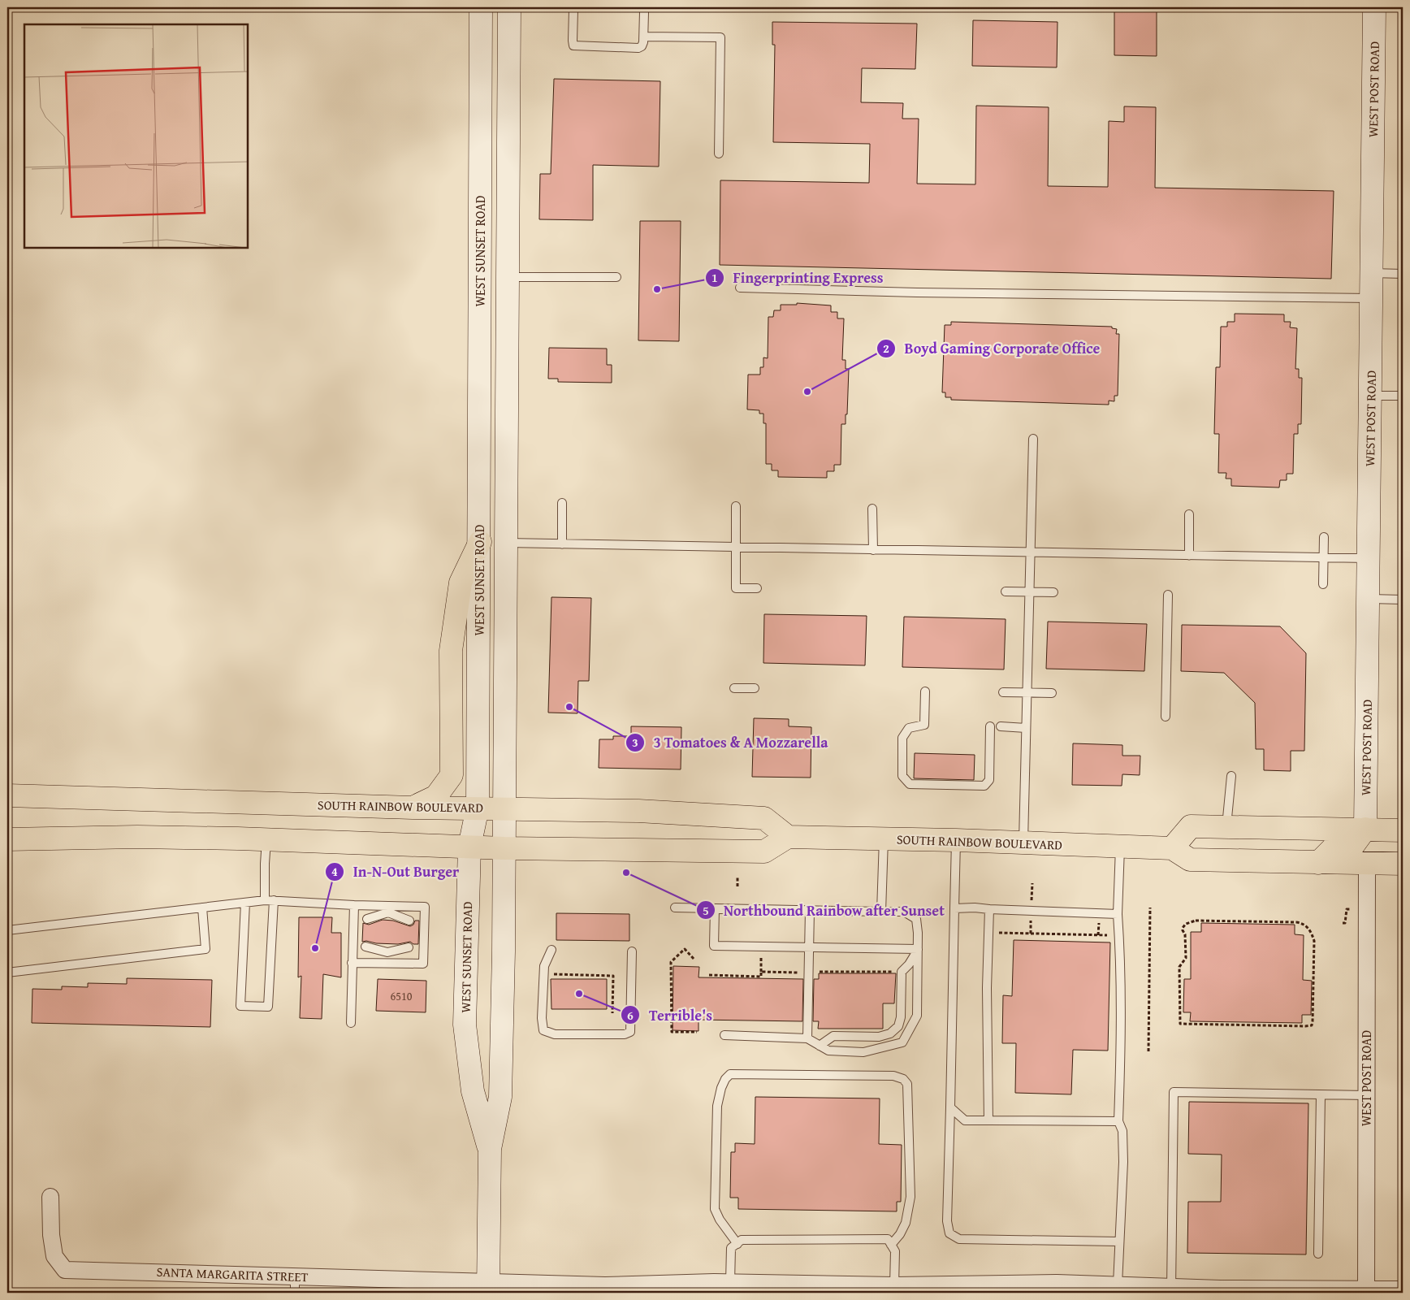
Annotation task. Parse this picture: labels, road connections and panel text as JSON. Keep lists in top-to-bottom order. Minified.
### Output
{"streets":{"main road":["WEST POST ROAD","WEST SUNSET ROAD","SOUTH RAINBOW BOULEVARD"],"street":["SANTA MARGARITA STREET"]},"crossings":[["WEST POST ROAD","SANTA MARGARITA STREET"],["WEST SUNSET ROAD","SOUTH RAINBOW BOULEVARD"],["WEST SUNSET ROAD","SANTA MARGARITA STREET"]],"places":["Fingerprinting Express","Boyd Gaming Corporate Office","3 Tomatoes & A Mozzarella","Northbound Rainbow after Sunset","In-N-Out Burger","Terrible's"],"house_numbers":["6510"]}
